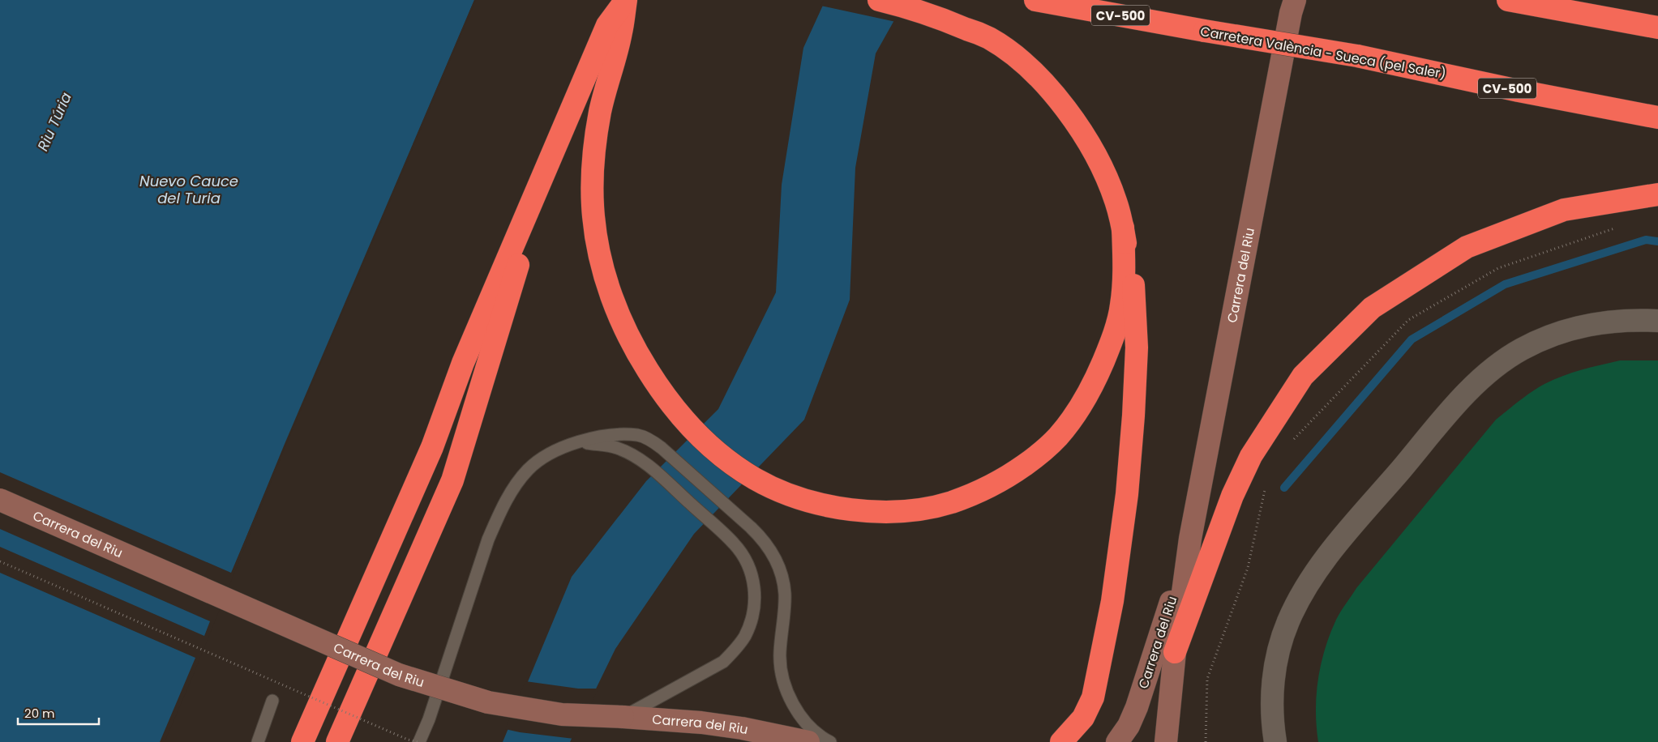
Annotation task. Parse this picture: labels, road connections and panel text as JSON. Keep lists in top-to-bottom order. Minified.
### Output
{"streets":{"highway":["CV-500","Carretera València - Sueca (pel Saler)"],"street":["Carrera del Riu"]},"water":["Riu Túria","Nuevo Cauce del Turia"],"scale_bar":"20 m"}
